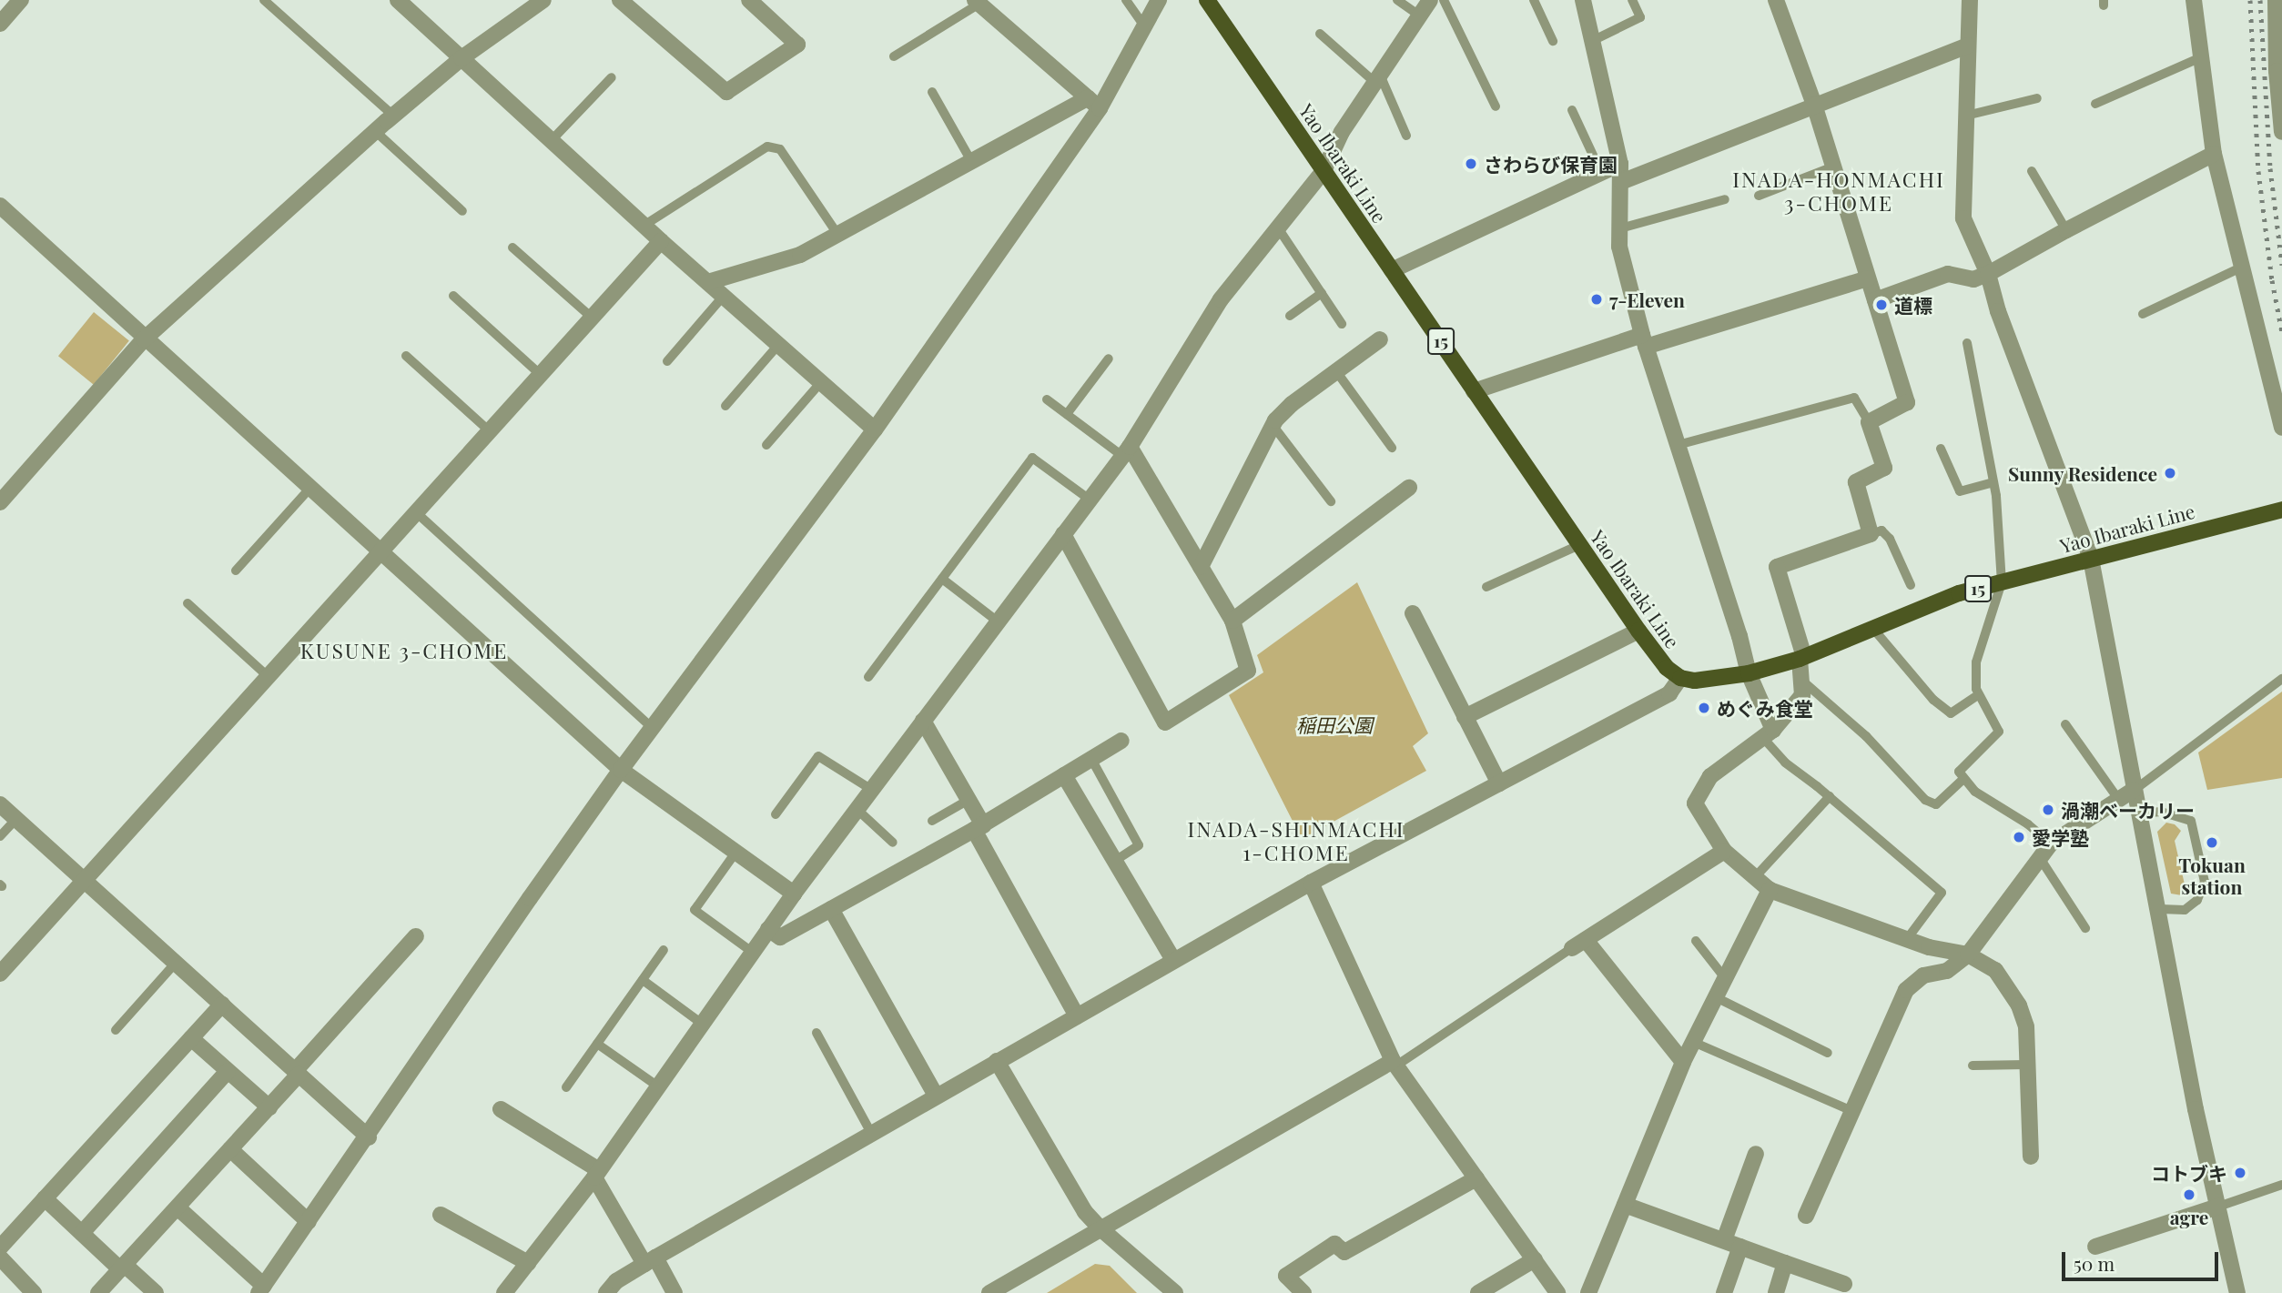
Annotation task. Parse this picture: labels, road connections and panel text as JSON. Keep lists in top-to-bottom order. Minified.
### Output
{"streets":{"main road":["Yao Ibaraki Line","15"]},"districts":["INADA-HONMACHI 3-CHOME","KUSUNE 3-CHOME","INADA-SHINMACHI 1-CHOME"],"parks":["稲田公園"],"places":["さわらび保育園","7-Eleven","道標","Sunny Residence","めぐみ食堂","渦潮ベーカリー","愛学塾","Tokuan station","コトブキ","agre"],"scale_bar":"50 m"}
